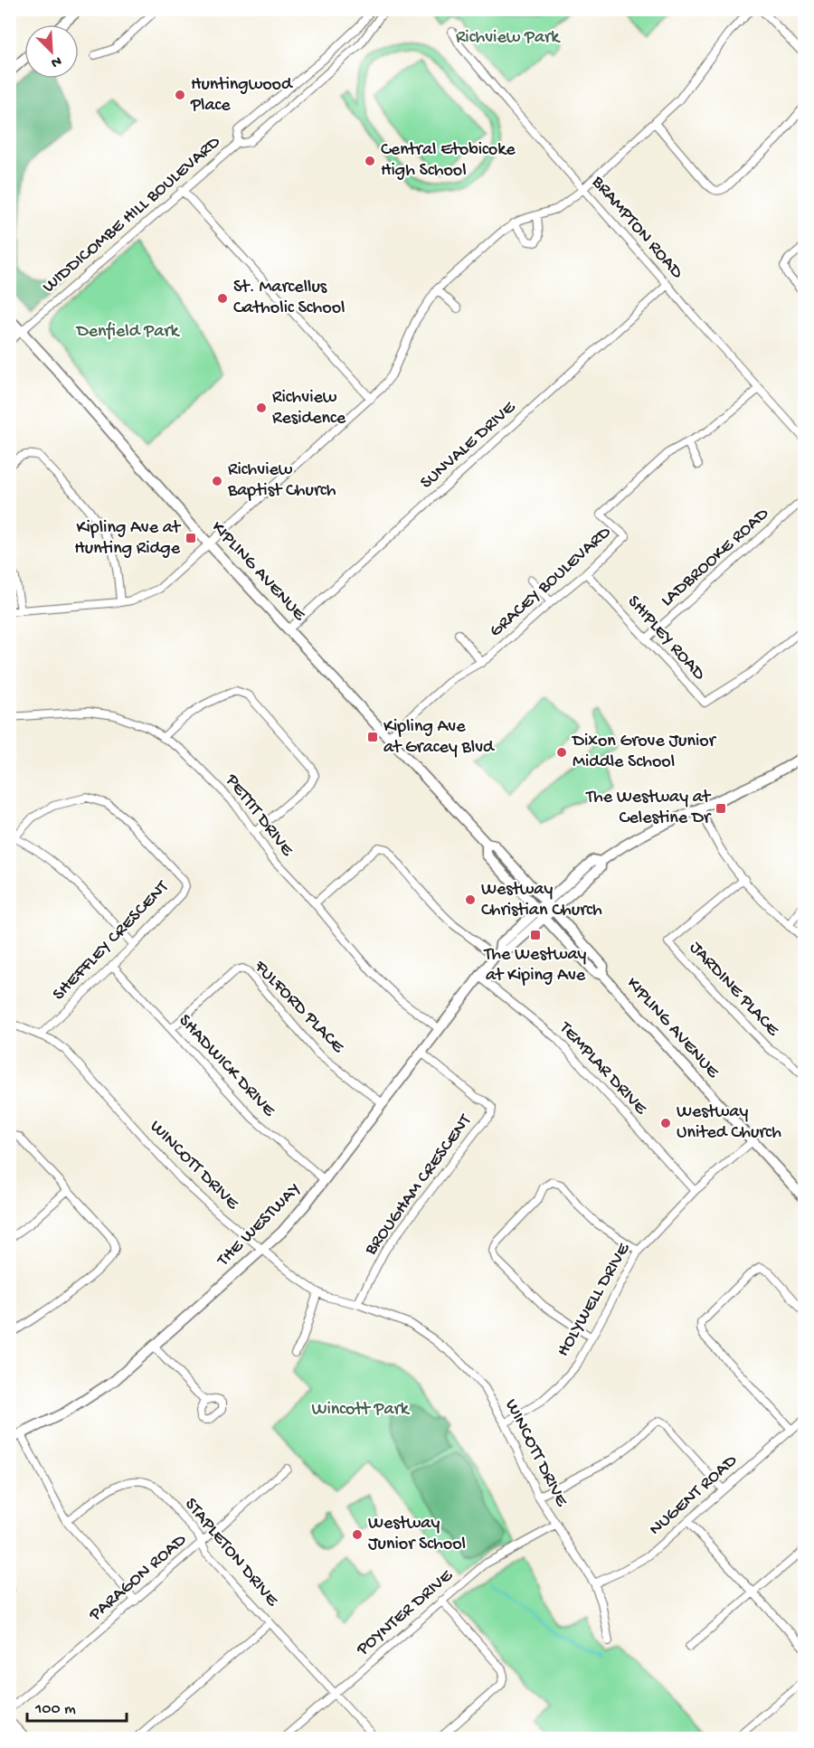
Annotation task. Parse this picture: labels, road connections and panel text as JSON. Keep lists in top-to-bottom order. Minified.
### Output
{"streets":{"main road":["KIPLING AVENUE","THE WESTWAY"],"street":["WIDDICOMBE HILL BOULEVARD","BRAMPTON ROAD","SUNVALE DRIVE","LADBROOKE ROAD","GRACEY BOULEVARD","SHIPLEY ROAD","PETTIT DRIVE","SHEFFLEY CRESCENT","JARDINE PLACE","FULFORD PLACE","SHADWICK DRIVE","TEMPLAR DRIVE","WINCOTT DRIVE","BROUGHAM CRESCENT","HOLYWELL DRIVE","NUGENT ROAD","STAPLETON DRIVE","PARAGON ROAD","POYNTER DRIVE"]},"crossings":[["WIDDICOMBE HILL BOULEVARD","KIPLING AVENUE"],["BRAMPTON ROAD","SUNVALE DRIVE"],["BRAMPTON ROAD","GRACEY BOULEVARD"],["SUNVALE DRIVE","KIPLING AVENUE"],["LADBROOKE ROAD","SHIPLEY ROAD"],["KIPLING AVENUE","GRACEY BOULEVARD"],["KIPLING AVENUE","THE WESTWAY"],["KIPLING AVENUE","HOLYWELL DRIVE"],["GRACEY BOULEVARD","SHIPLEY ROAD"],["PETTIT DRIVE","THE WESTWAY"],["SHEFFLEY CRESCENT","SHADWICK DRIVE"],["SHEFFLEY CRESCENT","WINCOTT DRIVE"],["FULFORD PLACE","SHADWICK DRIVE"],["FULFORD PLACE","THE WESTWAY"],["SHADWICK DRIVE","THE WESTWAY"],["TEMPLAR DRIVE","THE WESTWAY"],["TEMPLAR DRIVE","HOLYWELL DRIVE"],["WINCOTT DRIVE","BROUGHAM CRESCENT"],["WINCOTT DRIVE","THE WESTWAY"],["WINCOTT DRIVE","HOLYWELL DRIVE"],["WINCOTT DRIVE","NUGENT ROAD"],["WINCOTT DRIVE","POYNTER DRIVE"],["BROUGHAM CRESCENT","THE WESTWAY"],["STAPLETON DRIVE","PARAGON ROAD"],["STAPLETON DRIVE","POYNTER DRIVE"]],"parks":["Richview Park","Denfield Park","Wincott Park"],"places":{"other":["Huntingwood Place","Central Etobicoke High School","St. Marcellus Catholic School","Richview Residence","Richview Baptist Church","Dixon Grove Junior Middle School","Westway Christian Church","Westway United Church","Westway Junior School"],"transit":["Kipling Ave at Hunting Ridge","Kipling Ave at Gracey Blvd","The Westway at Celestine Dr","The Westway at Kiping Ave"]},"scale_bar":"100 m","north":"bottom right"}
